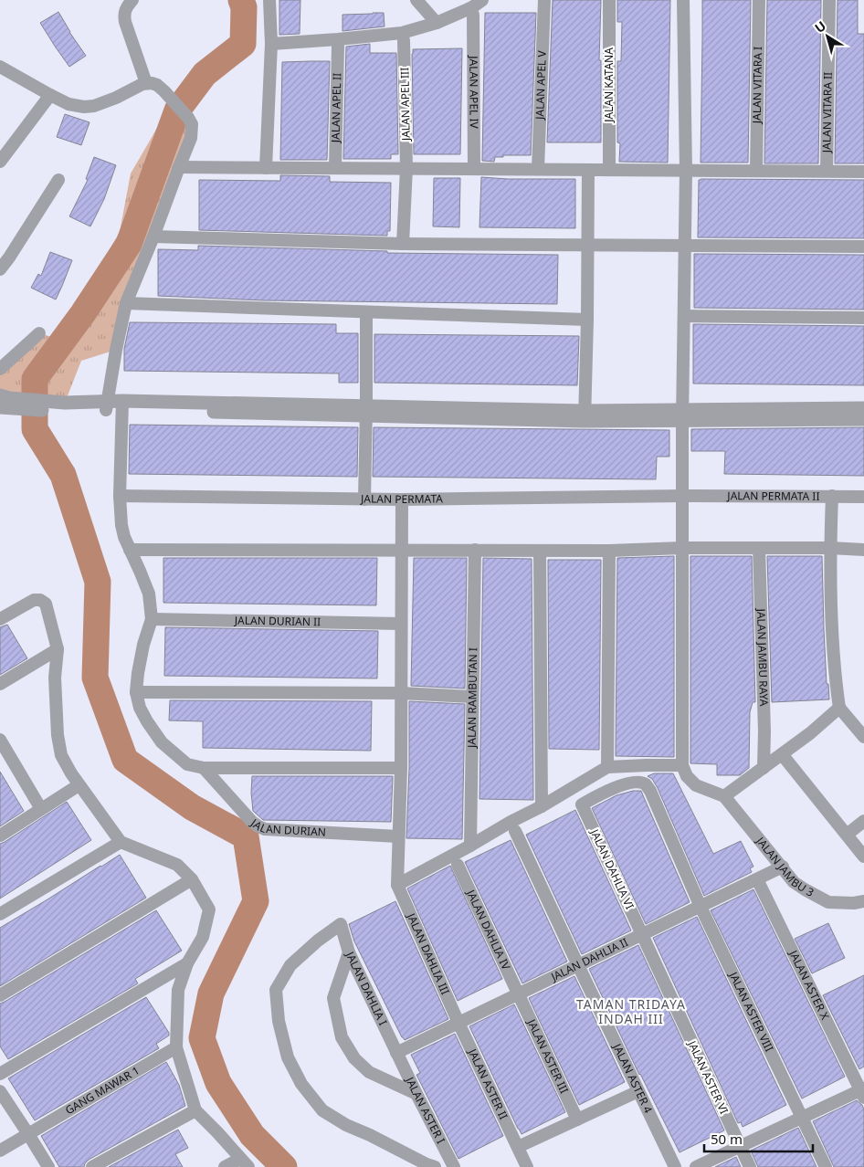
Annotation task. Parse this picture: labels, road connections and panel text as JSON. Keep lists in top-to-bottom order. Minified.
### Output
{"streets":{"street":["JALAN APEL V","JALAN KATANA","JALAN VITARA I","JALAN APEL IV","JALAN APEL III","JALAN APEL II","JALAN VITARA II","JALAN PERMATA II","JALAN PERMATA","JALAN DURIAN II","JALAN JAMBU RAYA","JALAN RAMBUTAN I","JALAN DURIAN","JALAN JAMBU 3","JALAN DAHLIA VI","JALAN DAHLIA IV","JALAN DAHLIA III","JALAN DAHLIA II","JALAN ASTER X","JALAN DAHLIA I","JALAN ASTER VIII","JALAN ASTER III","JALAN ASTER VI","JALAN ASTER 4","JALAN ASTER II","GANG MAWAR 1","JALAN ASTER I"]},"crossings":[["JALAN PERMATA II","JALAN PERMATA"],["JALAN JAMBU 3","JALAN DAHLIA II"],["JALAN DAHLIA VI","JALAN DAHLIA II"],["JALAN DAHLIA VI","JALAN ASTER VIII"],["JALAN DAHLIA VI","JALAN ASTER VI"],["JALAN DAHLIA IV","JALAN DAHLIA II"],["JALAN DAHLIA IV","JALAN ASTER III"],["JALAN DAHLIA III","JALAN DAHLIA II"],["JALAN DAHLIA III","JALAN ASTER II"],["JALAN DAHLIA II","JALAN ASTER X"],["JALAN DAHLIA II","JALAN DAHLIA I"],["JALAN DAHLIA II","JALAN ASTER VIII"],["JALAN DAHLIA II","JALAN ASTER III"],["JALAN DAHLIA II","JALAN ASTER VI"],["JALAN DAHLIA II","JALAN ASTER 4"],["JALAN DAHLIA II","JALAN ASTER II"],["JALAN DAHLIA II","JALAN ASTER I"],["JALAN DAHLIA I","JALAN ASTER I"]],"districts":["TAMAN TRIDAYA INDAH III"],"scale_bar":"50 m","north":"top left"}
